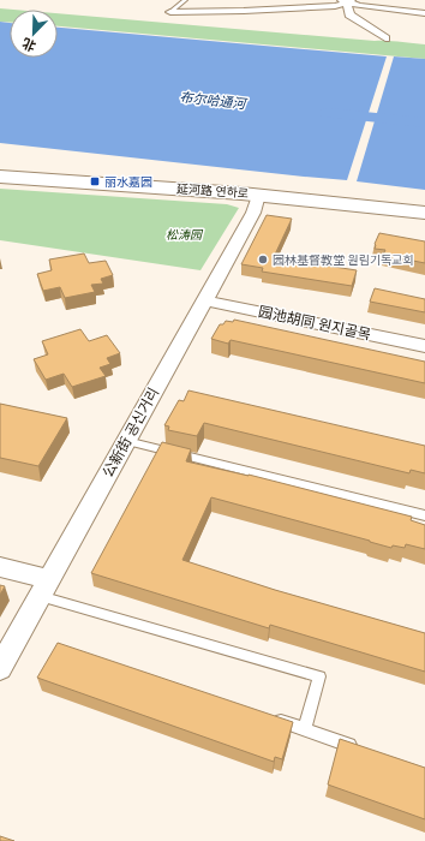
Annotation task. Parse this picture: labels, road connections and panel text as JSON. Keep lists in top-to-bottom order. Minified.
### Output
{"streets":{"main road":["延河路 연하로"],"street":["园池胡同 원지골목","公新街 공신거리"]},"crossings":[["延河路 연하로","公新街 공신거리"],["园池胡同 원지골목","公新街 공신거리"]],"water":["布尔哈通河"],"parks":["松涛园"],"places":{"transit":["丽水嘉园"],"other":["园林基督教堂 원림기독교회"]},"north":"bottom left"}
